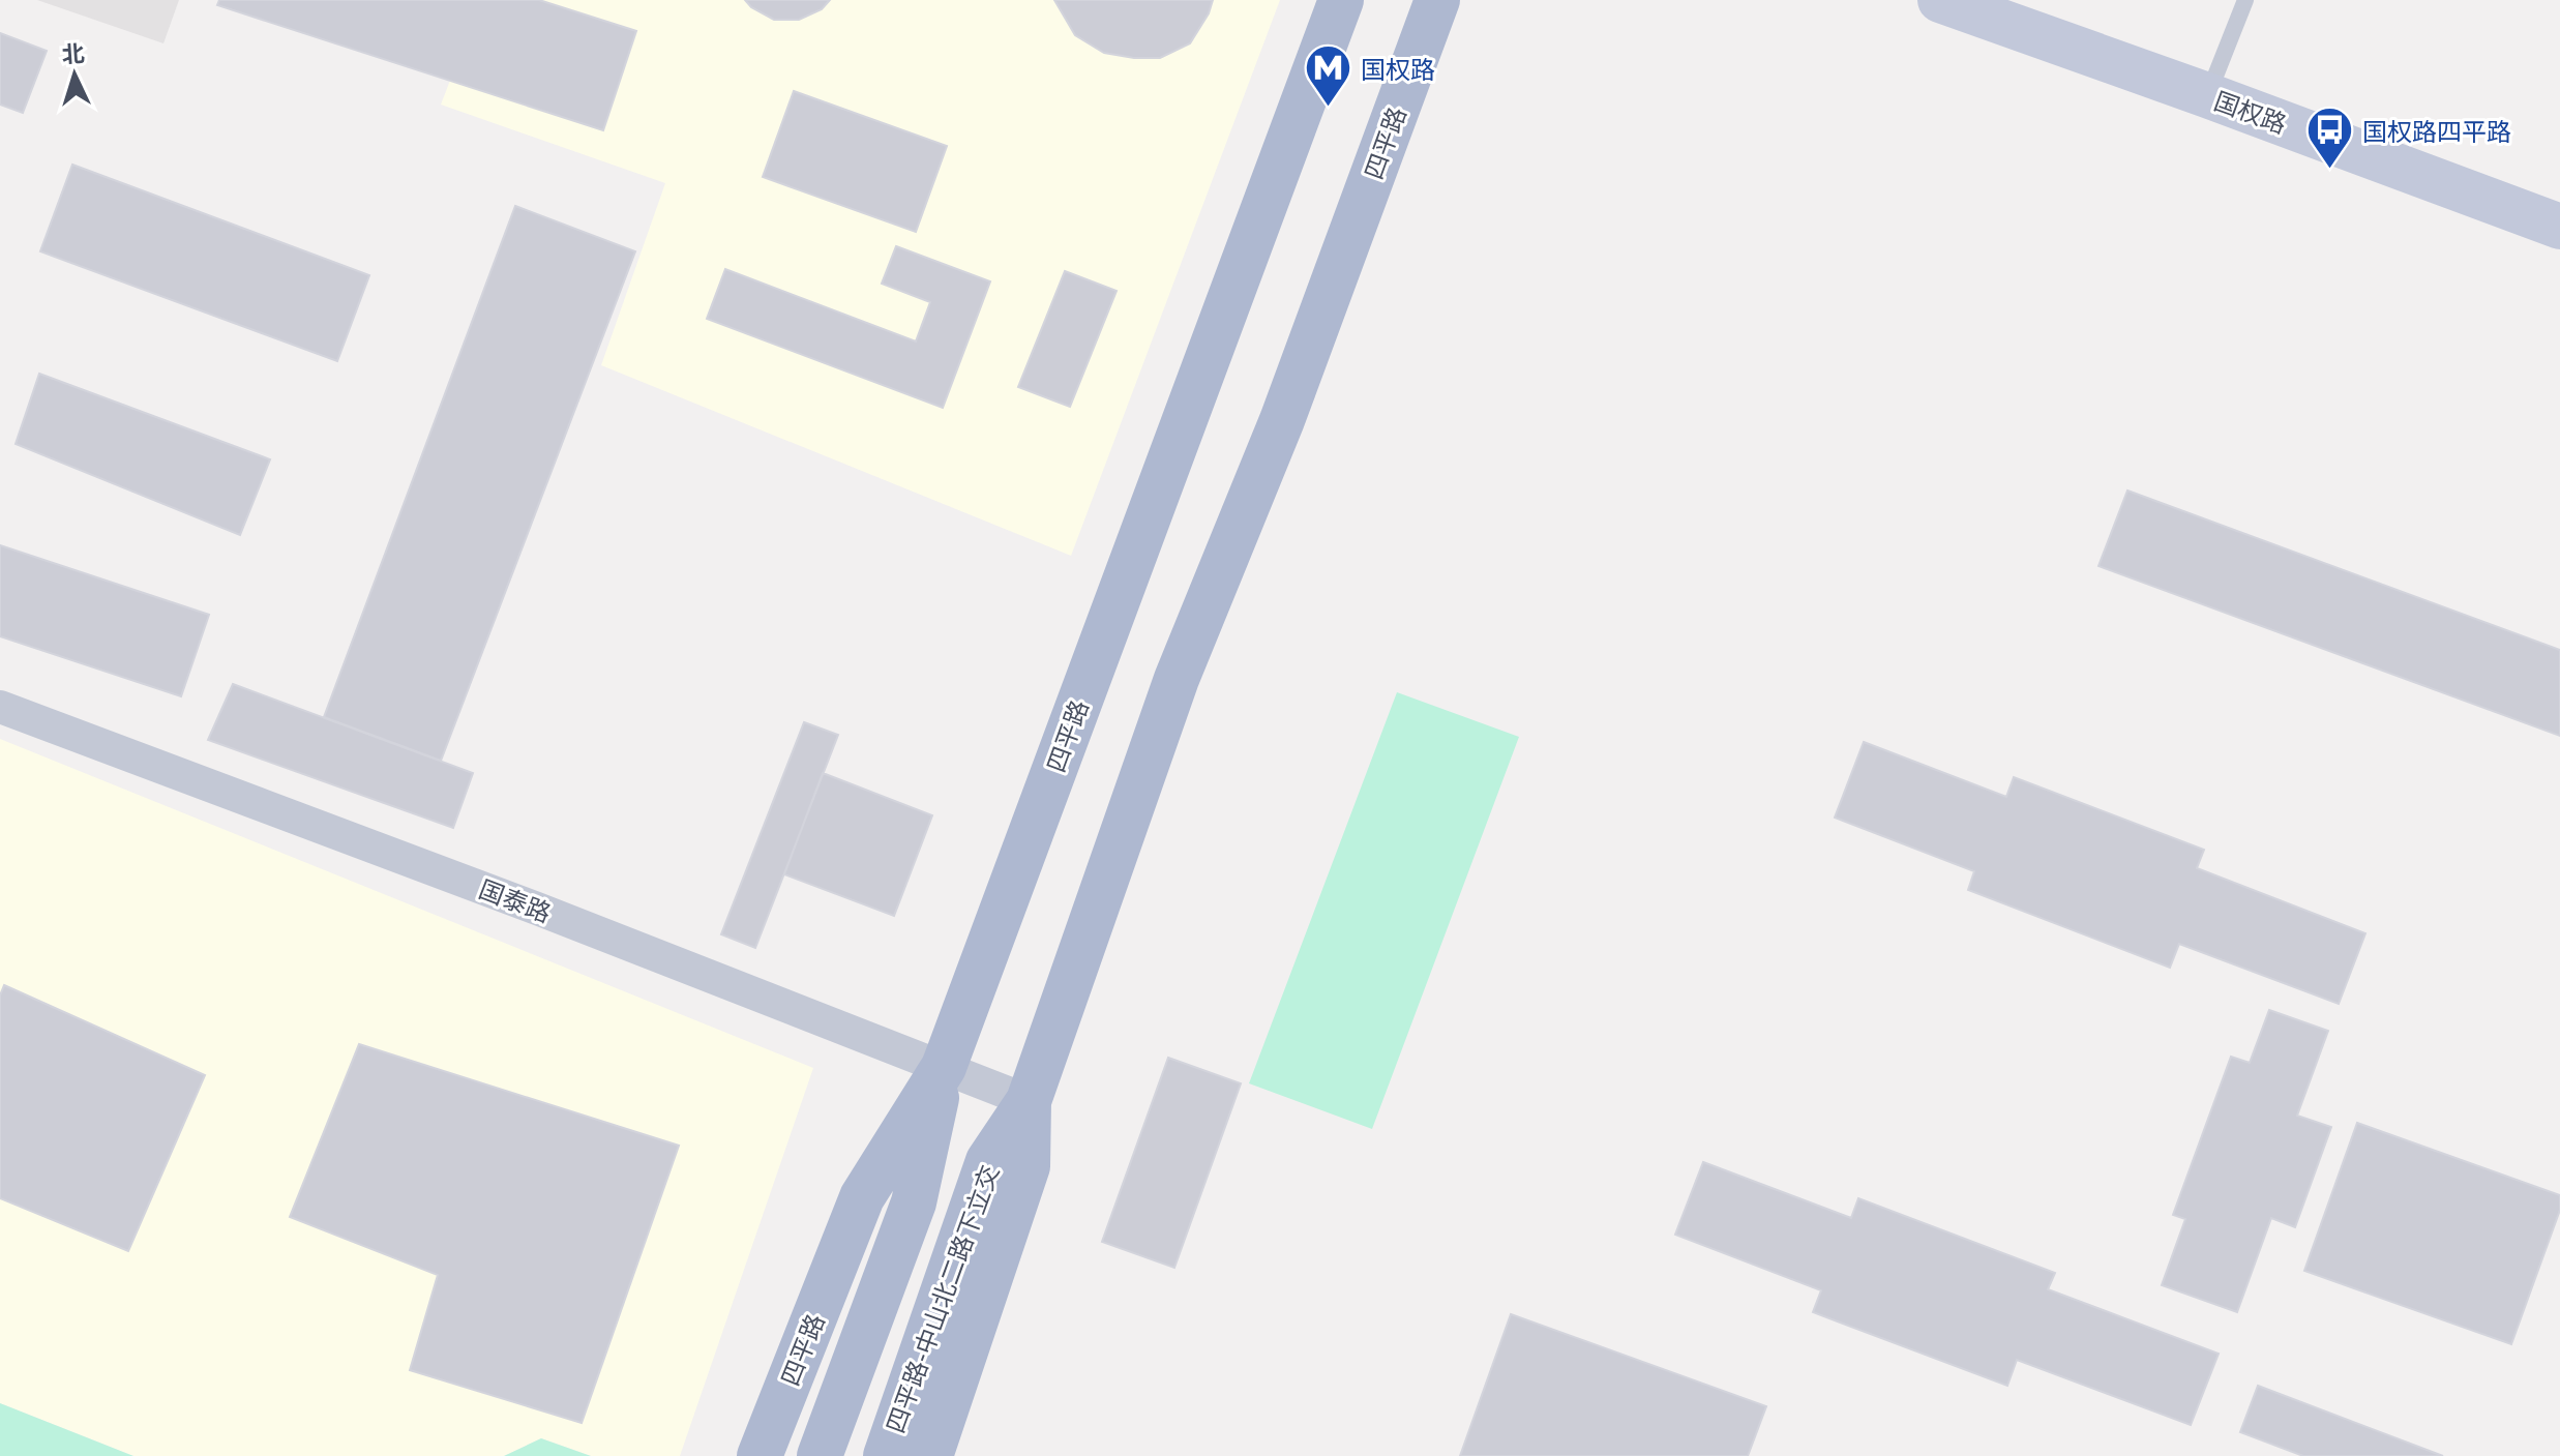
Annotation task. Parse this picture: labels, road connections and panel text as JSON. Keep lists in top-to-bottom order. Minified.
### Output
{"streets":{"main road":["四平路","四平路-中山北二路下立交"],"street":["国权路","国泰路"]},"crossings":[["四平路","国泰路"],["四平路","四平路-中山北二路下立交"],["国泰路","四平路-中山北二路下立交"]],"places":{"metro station":["国权路"],"bus stop":["国权路四平路"]},"north":"top"}
